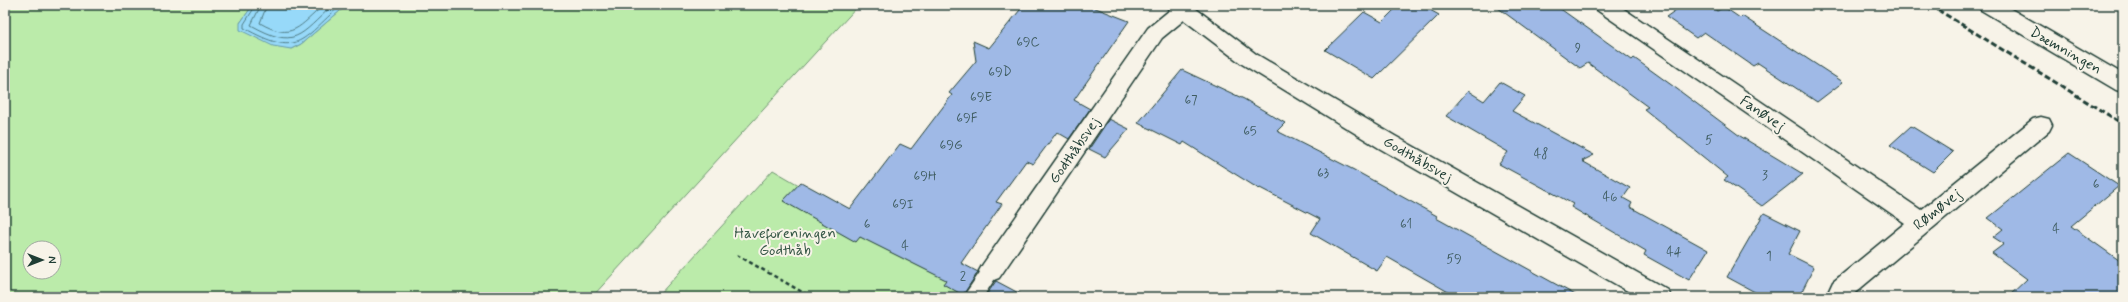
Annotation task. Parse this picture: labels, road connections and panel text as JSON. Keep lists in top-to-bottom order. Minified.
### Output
{"streets":{"street":["Dæmningen","Fanøvej","Godthåbsvej","Rømøvej"]},"crossings":[["Fanøvej","Rømøvej"]],"parks":["Haveforeningen Godthåb"],"house_numbers":["69C","9","69D","69E","67","69F","65","5","69G","48","63","3","69H","6","46","69I","6","61","4","4","44","1","59","2"],"north":"right"}
